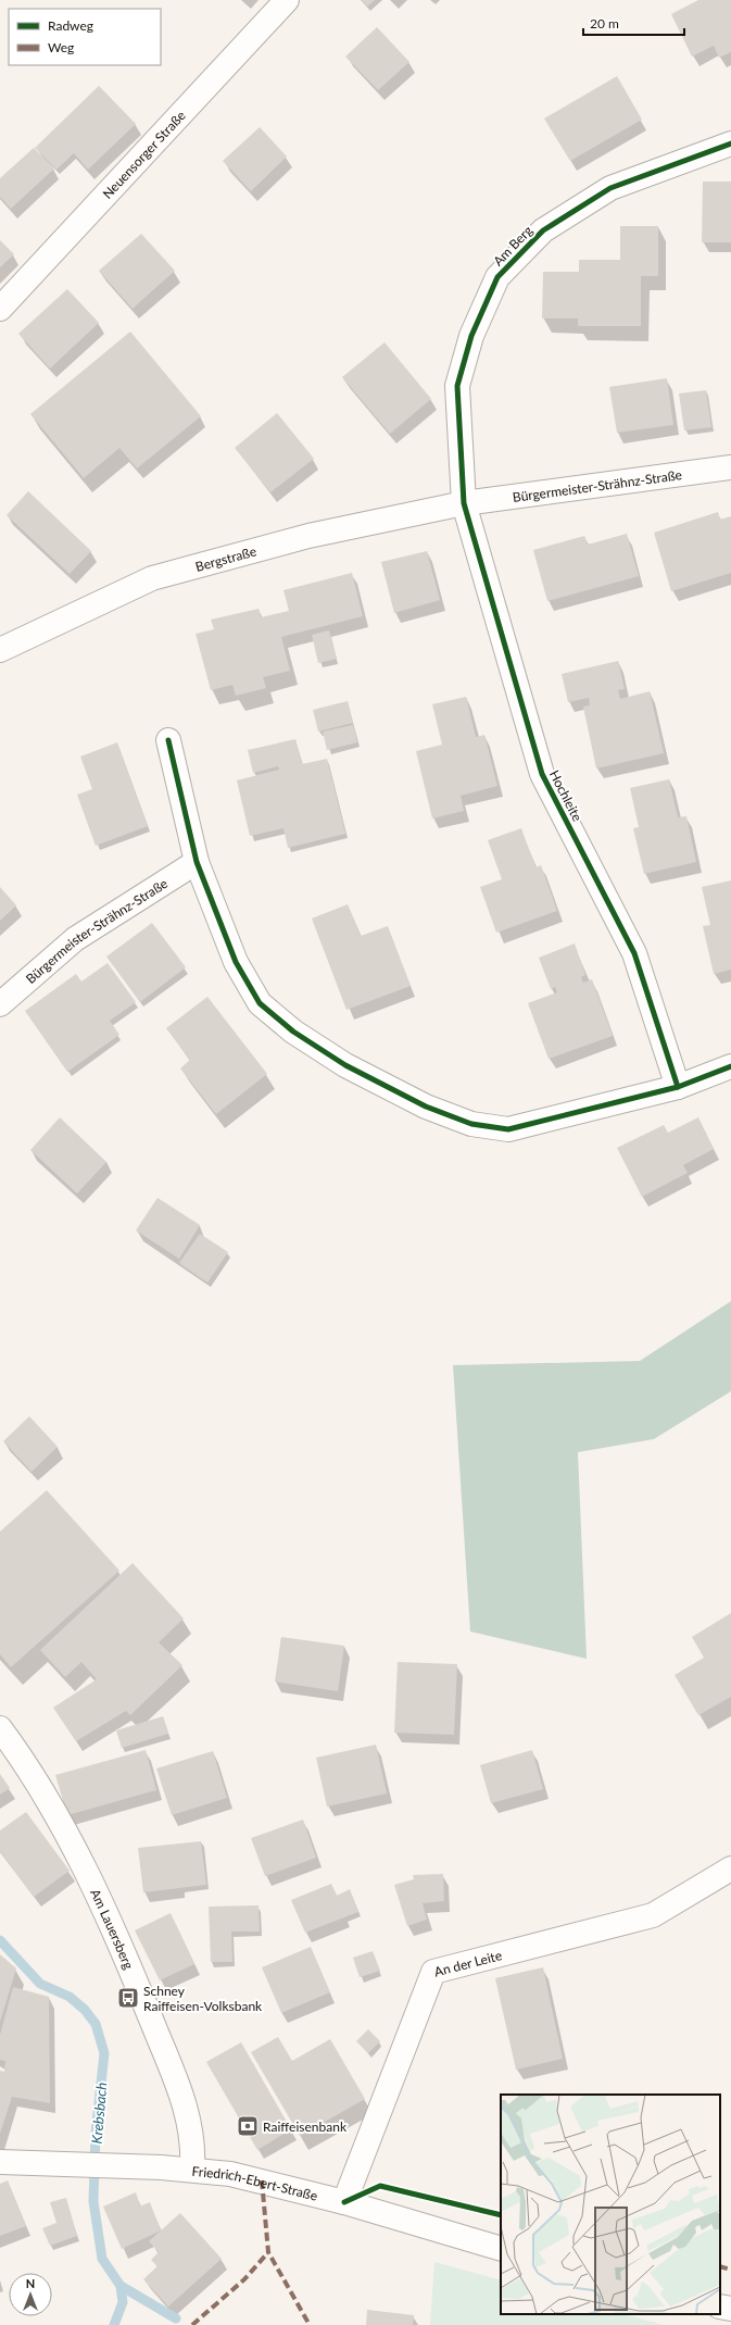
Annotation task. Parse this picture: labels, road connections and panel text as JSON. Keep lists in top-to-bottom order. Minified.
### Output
{"streets":{"street":["Neuensorger Straße","Am Berg","Bürgermeister-Strähnz-Straße","Bergstraße","Hochleite","Am Lauersberg","An der Leite","Friedrich-Ebert-Straße"]},"crossings":[["Am Berg","Bürgermeister-Strähnz-Straße"],["Am Berg","Bergstraße"],["Am Berg","Hochleite"],["Bürgermeister-Strähnz-Straße","Bergstraße"],["Bürgermeister-Strähnz-Straße","Hochleite"],["Bergstraße","Hochleite"],["Am Lauersberg","Friedrich-Ebert-Straße"],["An der Leite","Friedrich-Ebert-Straße"]],"water":["Krebsbach"],"places":{"bus stop":["Schney Raiffeisen-Volksbank"],"bank":["Raiffeisenbank"]},"legend":["Radweg","Weg"],"scale_bar":"20 m","north":"top"}
